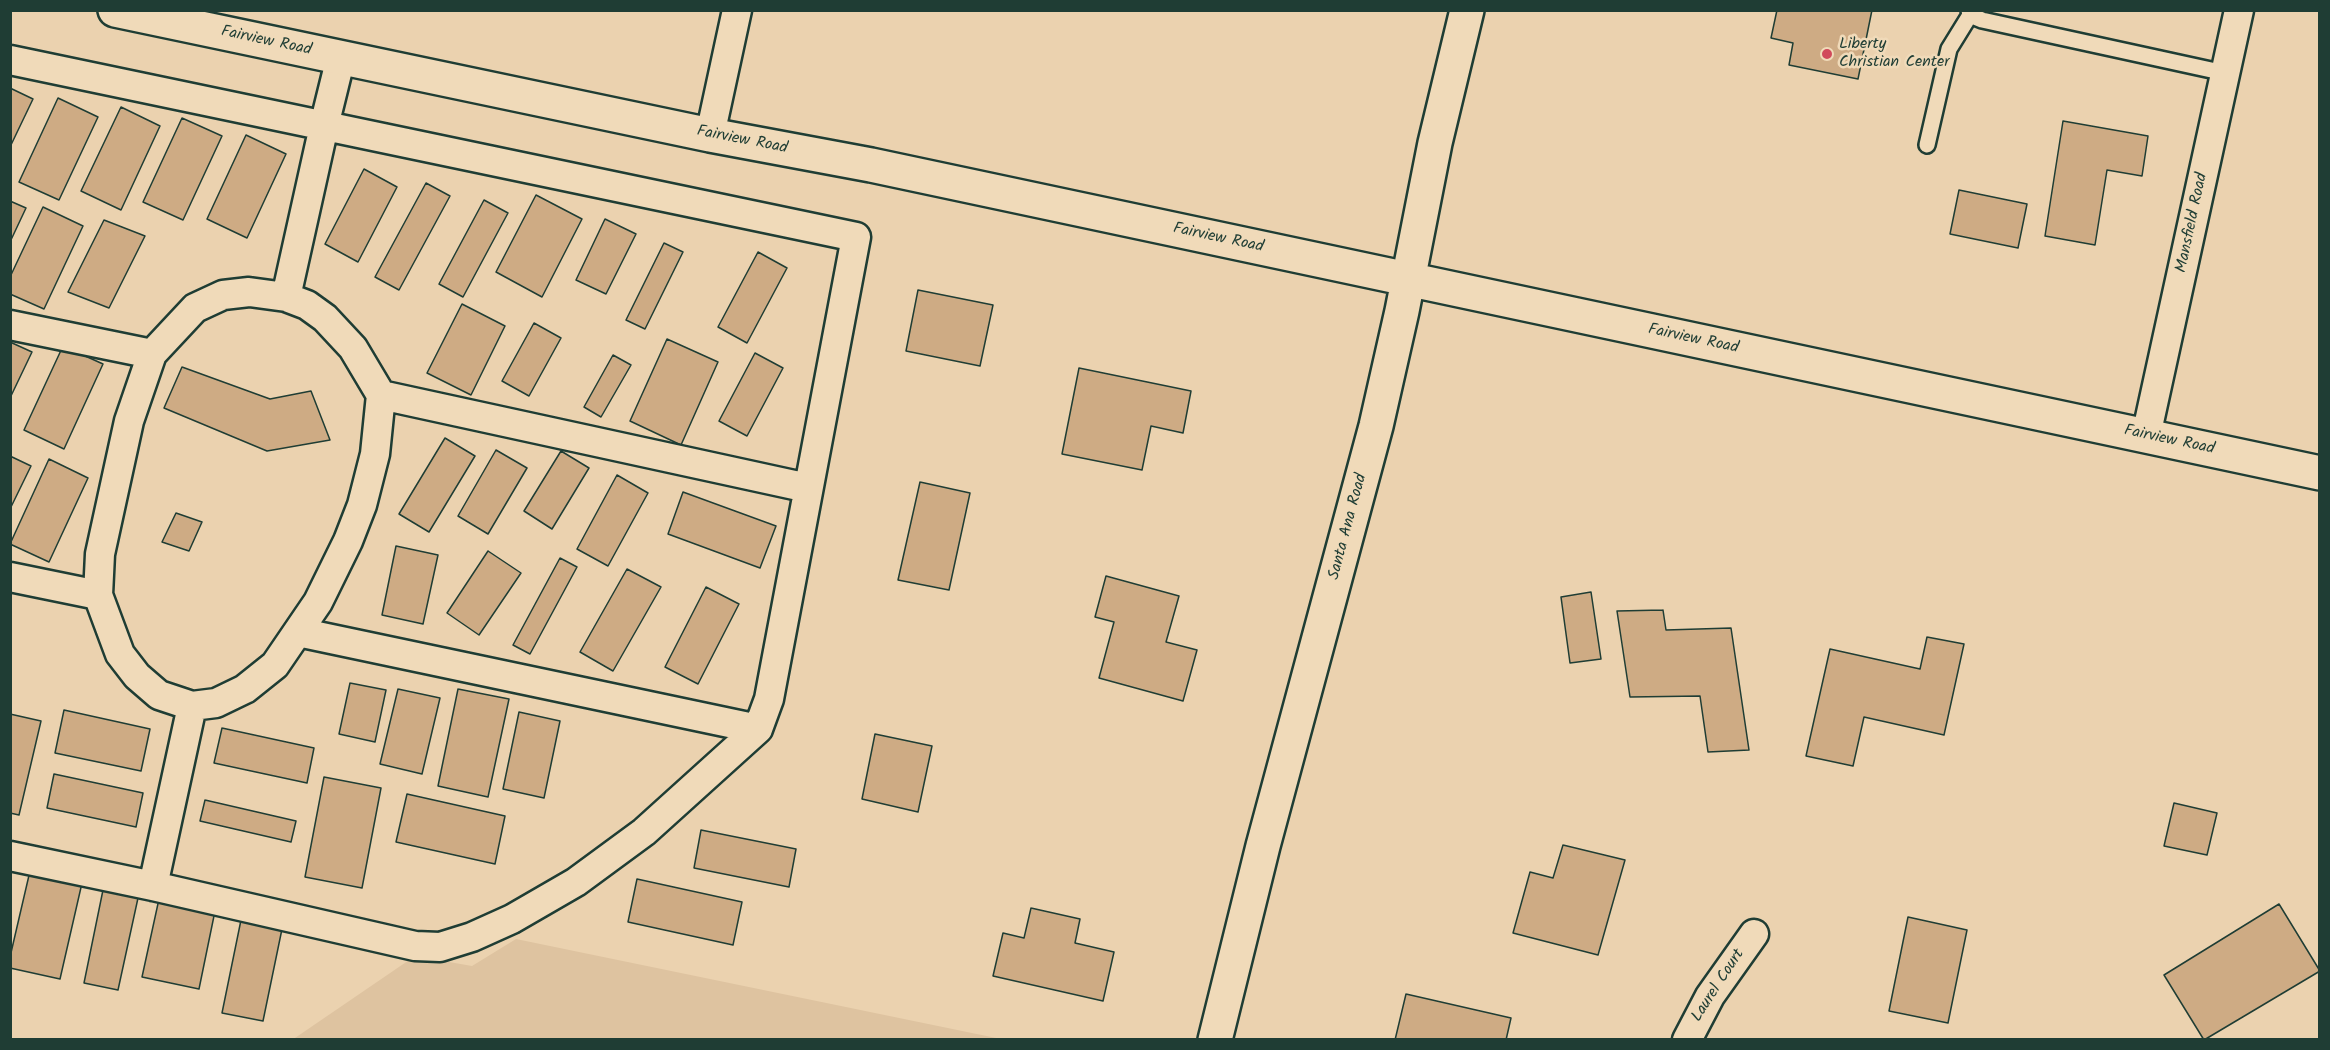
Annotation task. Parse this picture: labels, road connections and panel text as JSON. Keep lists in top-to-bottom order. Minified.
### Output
{"streets":{"main road":["Fairview Road","Santa Ana Road"],"street":["Mansfield Road","Laurel Court"]},"crossings":[["Fairview Road","Mansfield Road"],["Fairview Road","Santa Ana Road"]],"places":["Liberty Christian Center"]}
